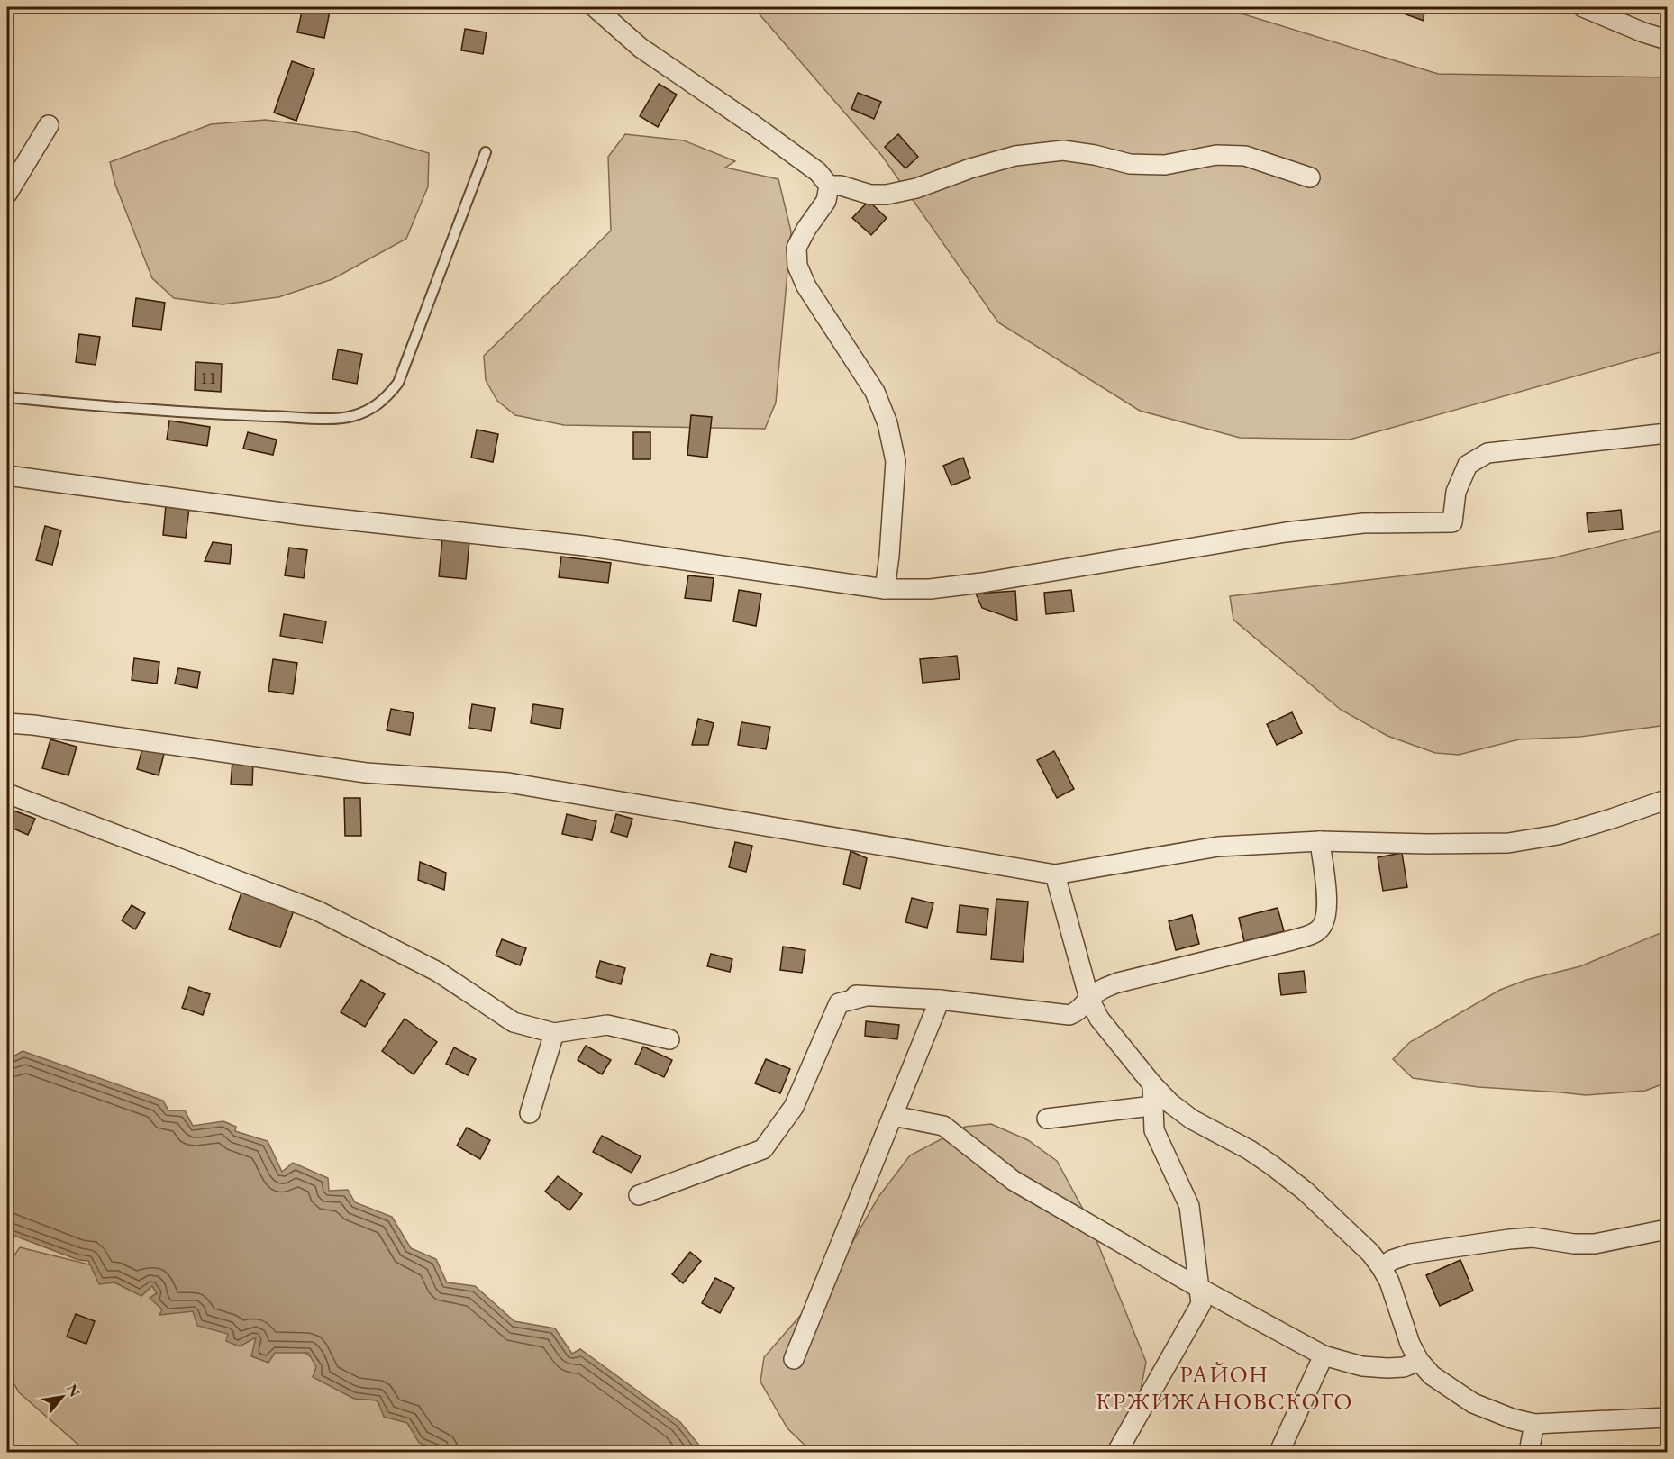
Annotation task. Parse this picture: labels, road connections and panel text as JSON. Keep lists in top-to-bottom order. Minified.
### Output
{"districts":["РАЙОН КРЖИЖАНОВСКОГО"],"house_numbers":["11"],"north":"top right"}
